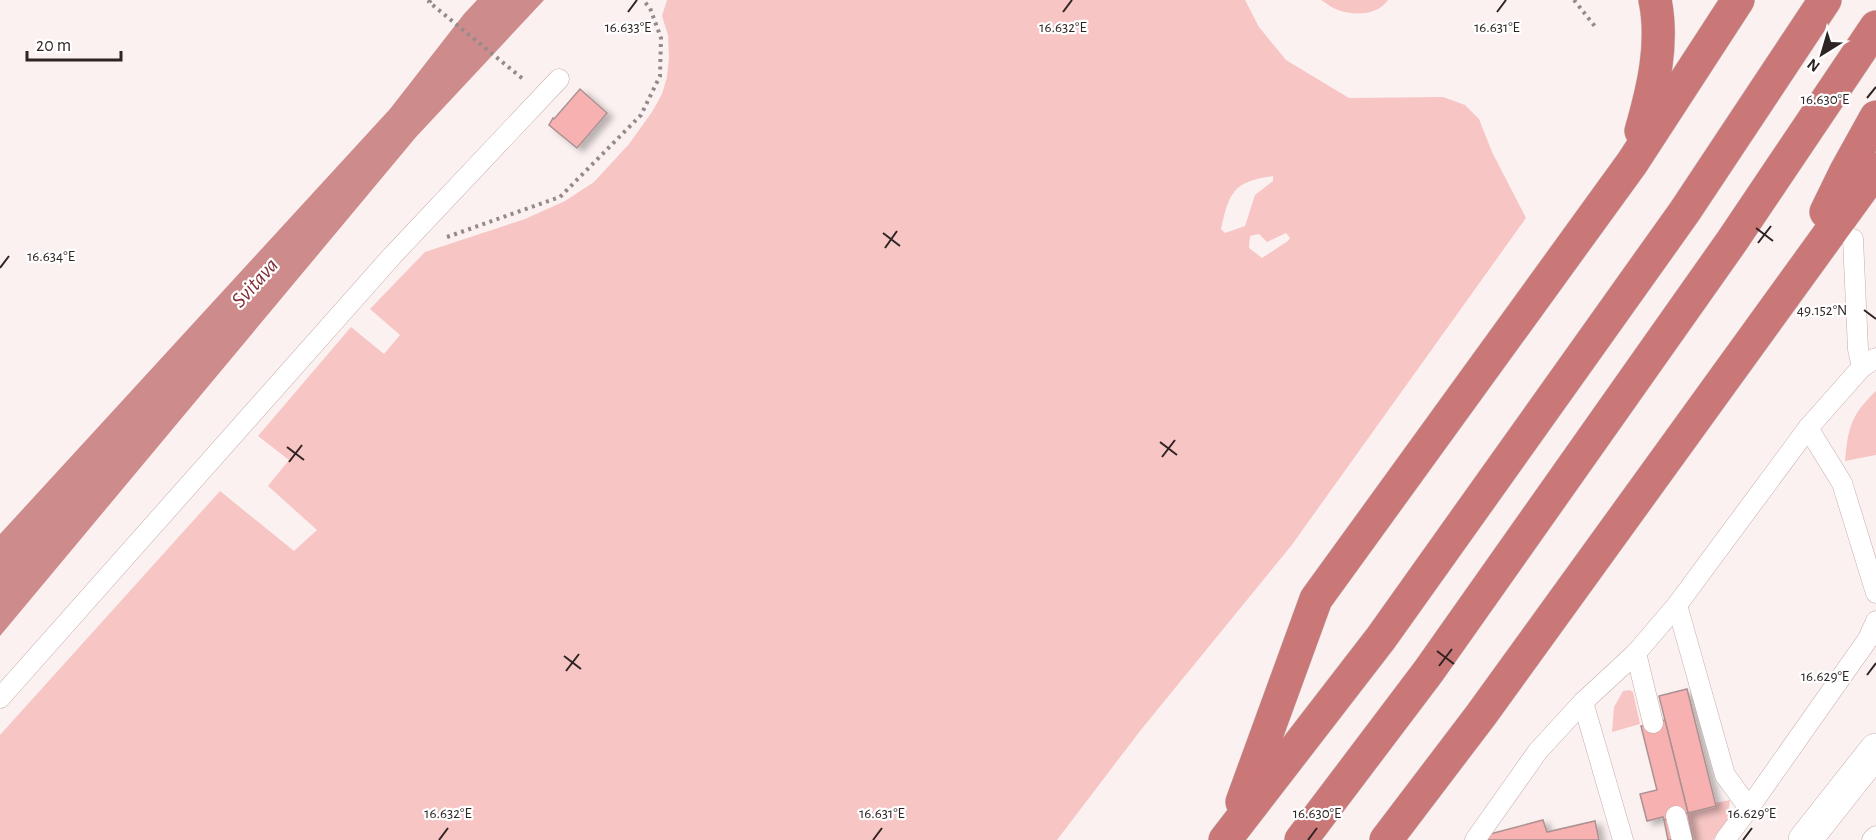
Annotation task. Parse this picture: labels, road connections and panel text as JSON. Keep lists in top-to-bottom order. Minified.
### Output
{"water":["Svitava"],"scale_bar":"20 m","north":"bottom left","coordinates":["16.633°E","16.632°E","16.631°E","16.630°E","16.634°E","49.152°N","16.629°E"]}
